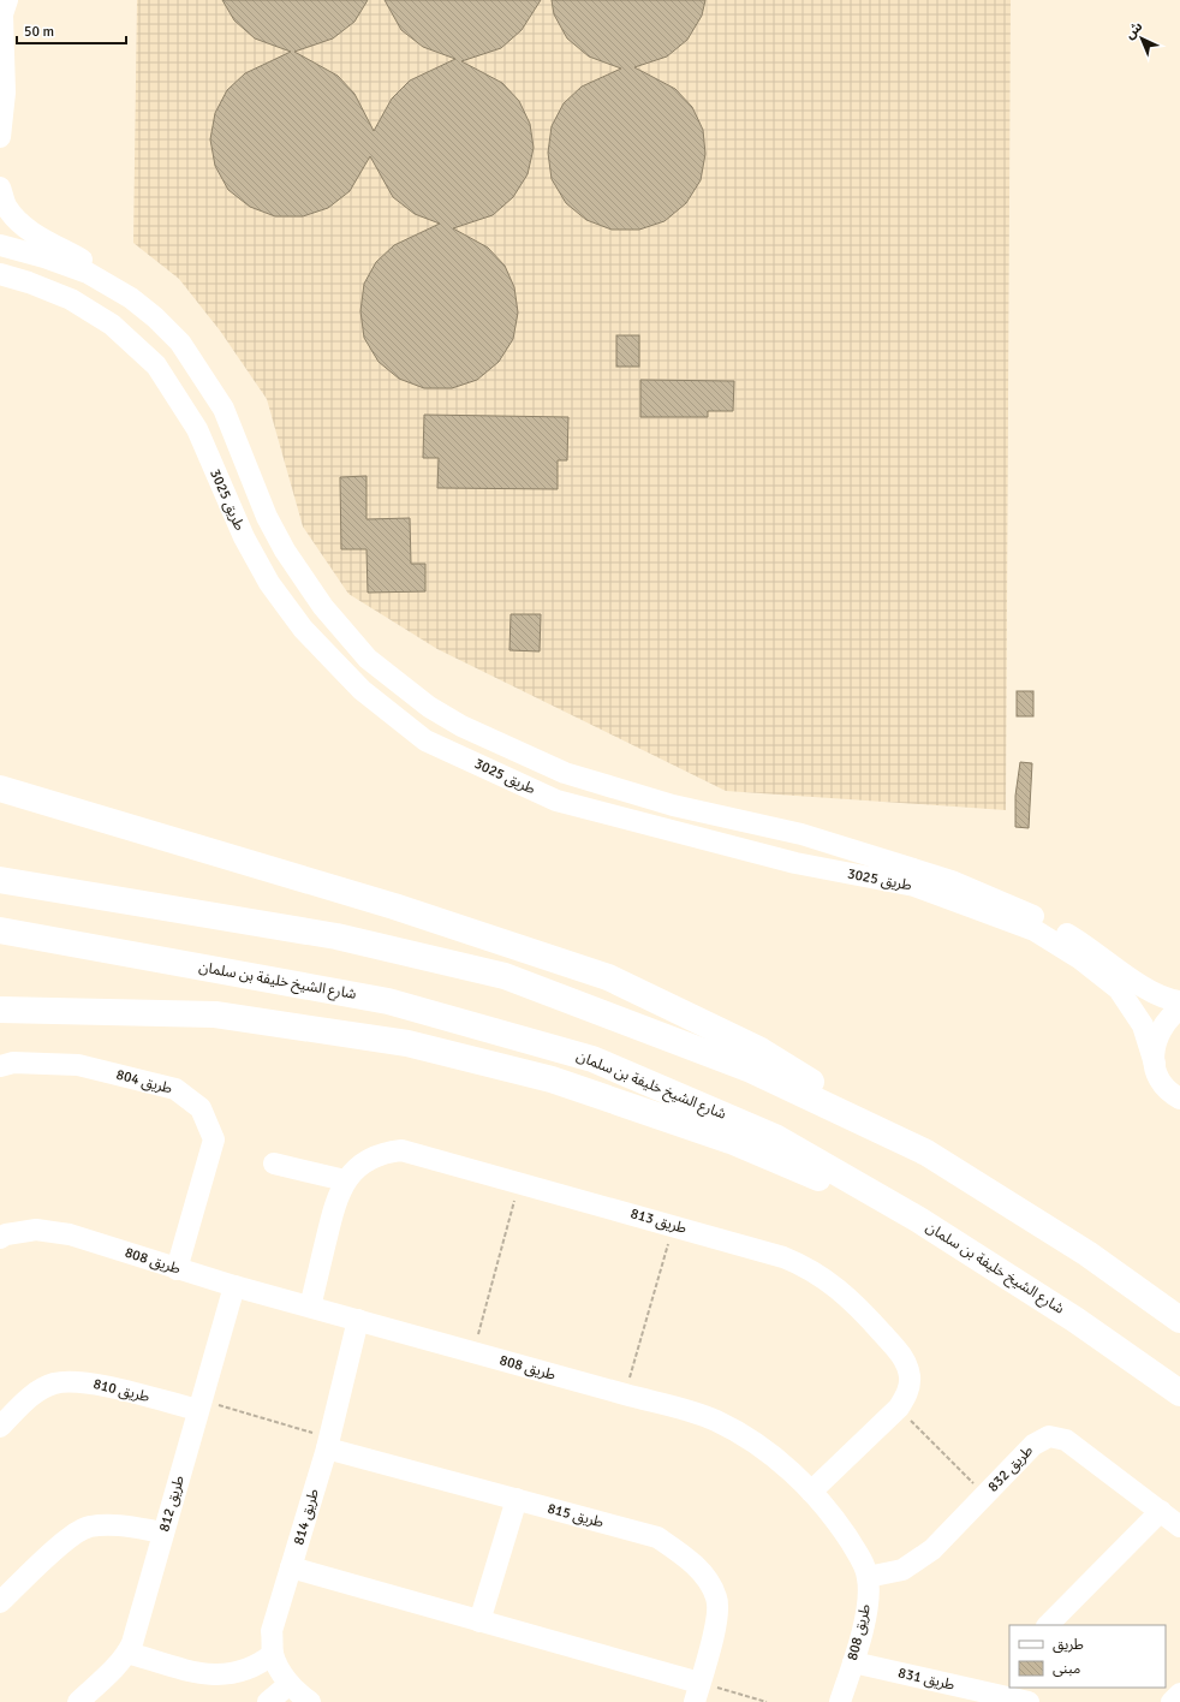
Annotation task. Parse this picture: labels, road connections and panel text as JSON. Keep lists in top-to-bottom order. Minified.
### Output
{"streets":{"highway":["شارع الشيخ خليفة بن سلمان"],"street":["طريق 3025","طريق 804","طريق 813","طريق 808","طريق 810","طريق 832","طريق 812","طريق 815","طريق 814","طريق 831"]},"crossings":[["طريق 804","طريق 808"],["طريق 813","طريق 808"],["طريق 808","طريق 832"],["طريق 808","طريق 812"],["طريق 808","طريق 814"],["طريق 808","طريق 831"],["طريق 810","طريق 812"],["طريق 815","طريق 814"]],"legend":["طريق","مبنى"],"scale_bar":"50 m","north":"top left"}
